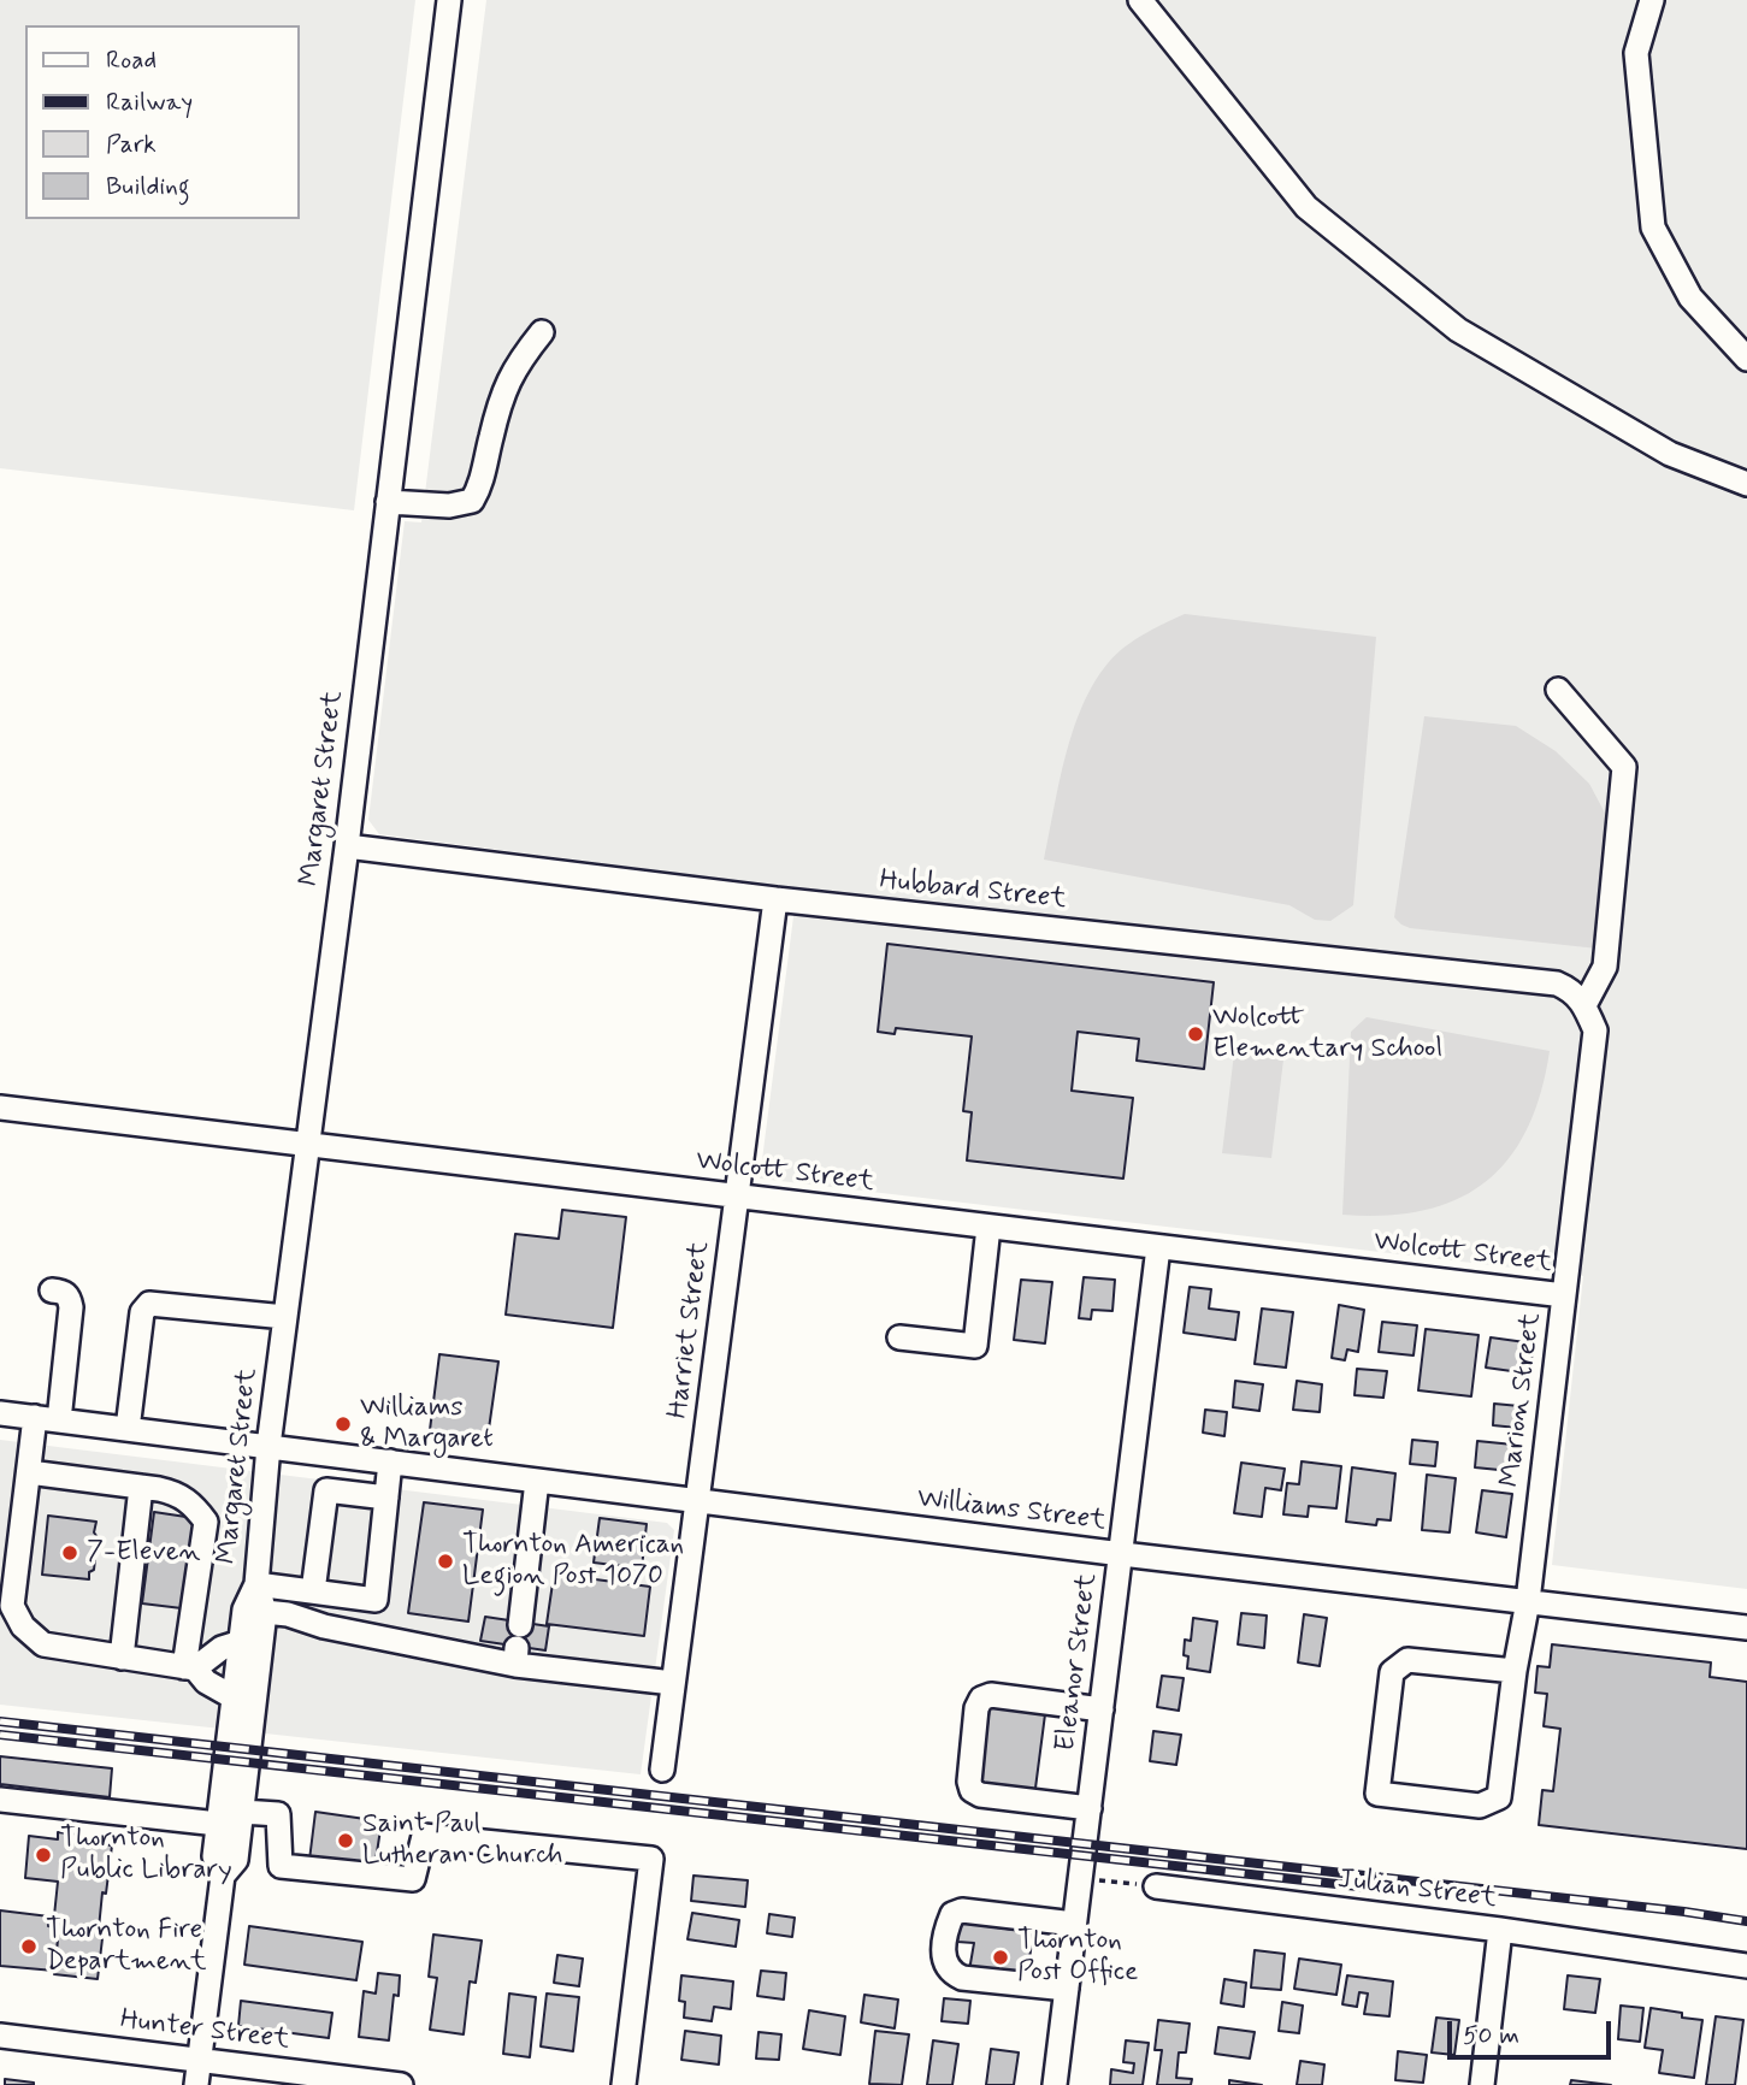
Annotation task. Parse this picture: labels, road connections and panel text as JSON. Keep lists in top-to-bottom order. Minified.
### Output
{"streets":{"street":["Margaret Street","Hubbard Street","Wolcott Street","Harriet Street","Marion Street","Williams Street","Eleanor Street","Julian Street","Hunter Street"]},"crossings":[["Margaret Street","Hubbard Street"],["Margaret Street","Wolcott Street"],["Margaret Street","Williams Street"],["Margaret Street","Hunter Street"],["Hubbard Street","Harriet Street"],["Hubbard Street","Marion Street"],["Wolcott Street","Harriet Street"],["Wolcott Street","Marion Street"],["Wolcott Street","Eleanor Street"],["Harriet Street","Williams Street"],["Marion Street","Williams Street"],["Williams Street","Eleanor Street"]],"places":["Wolcott Elementary School","Williams & Margaret","7-Eleven","Thornton American Legion Post 1070","Saint Paul Lutheran Church","Thornton Public Library","Thornton Fire Department","Thornton Post Office"],"legend":["Road","Railway","Park","Building"],"scale_bar":"50 m"}
